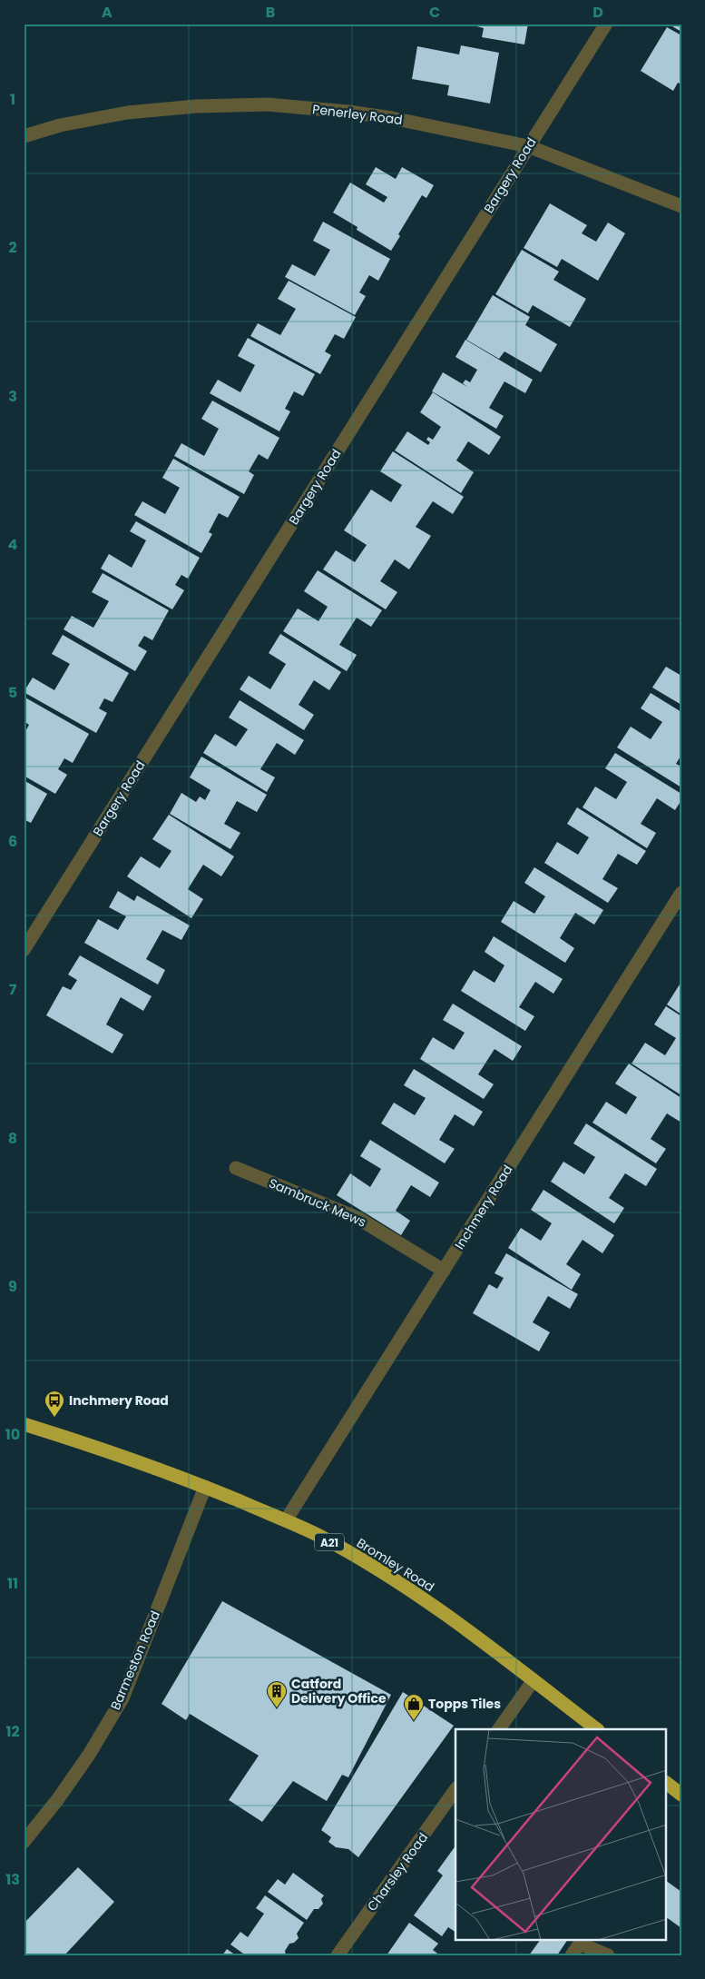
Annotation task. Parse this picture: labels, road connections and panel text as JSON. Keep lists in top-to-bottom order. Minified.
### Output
{"streets":{"highway":["A21","Bromley Road"],"street":["Penerley Road","Bargery Road","Sambruck Mews","Inchmery Road","Barmeston Road","Charsley Road"]},"crossings":[["Penerley Road","Bargery Road"],["Sambruck Mews","Inchmery Road"],["Inchmery Road","Bromley Road"],["Bromley Road","Barmeston Road"]],"places":{"bus stop":["Inchmery Road"],"building":["Catford Delivery Office"],"shop":["Topps Tiles"]},"grid":{"columns":["A","B","C","D"],"rows":["1","2","3","4","5","6","7","8","9","10","11","12","13"]}}
